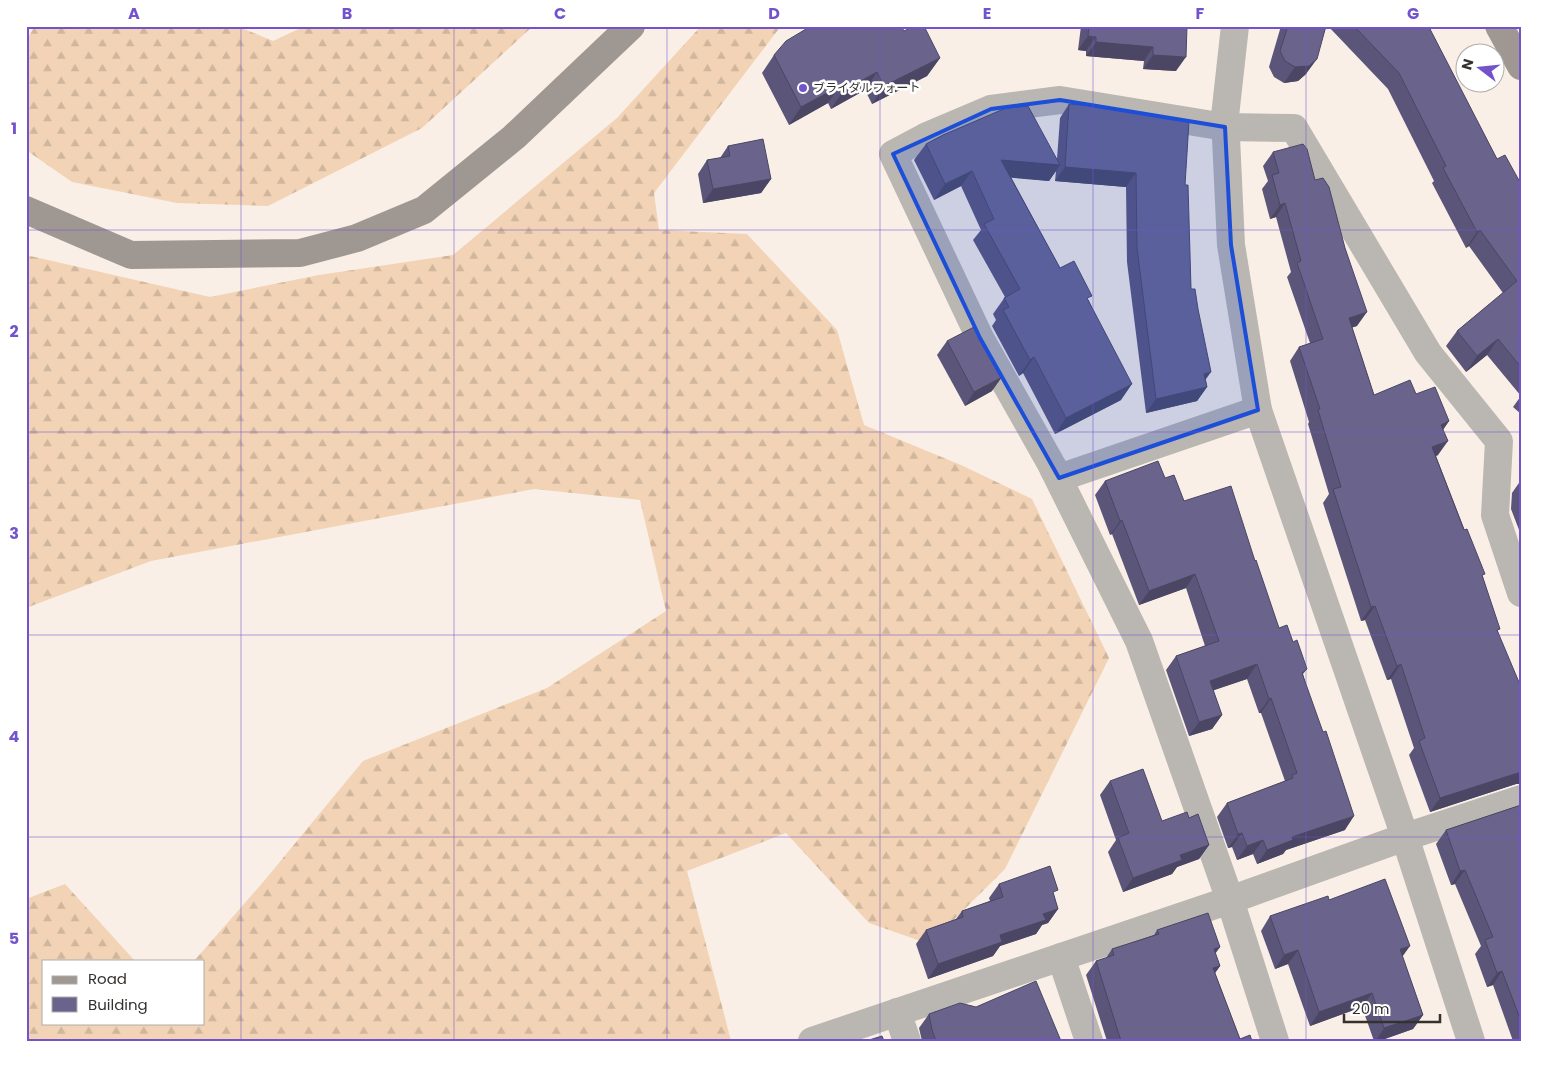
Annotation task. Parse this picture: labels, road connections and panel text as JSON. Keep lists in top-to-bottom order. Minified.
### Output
{"places":["ブライダルフォート"],"legend":["Road","Building"],"scale_bar":"20 m","north":"left","grid":{"columns":["A","B","C","D","E","F","G"],"rows":["1","2","3","4","5"]}}
